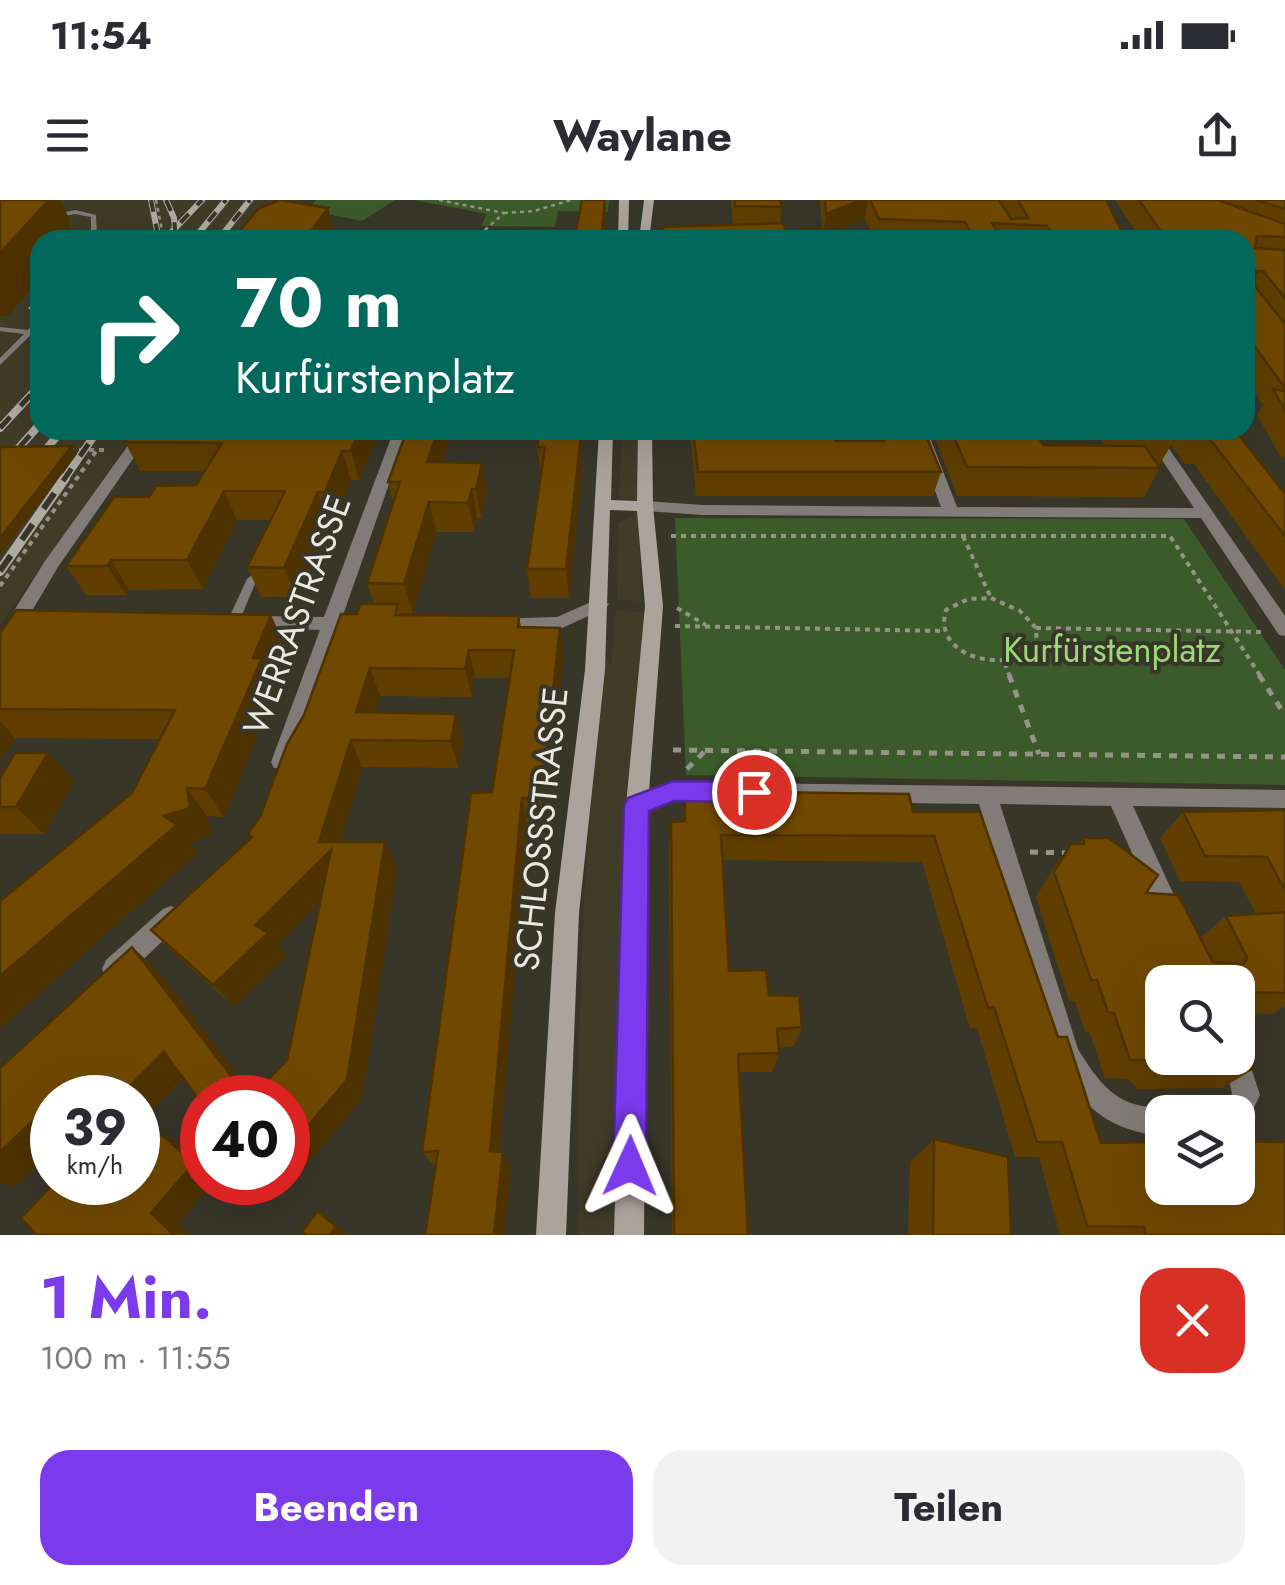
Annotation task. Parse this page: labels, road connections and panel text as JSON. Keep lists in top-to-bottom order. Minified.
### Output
{"streets":{"street":["WERRASTRASSE","SCHLOSSSTRASSE"]},"parks":["Kurfürstenplatz"],"page":{"status":"11:54","header":"Waylane","turn":["70 m","Kurfürstenplatz"],"speed":"39 km/h","limit":"40","heading":["1 Min.","100 m · 11:55"],"buttons":["Beenden","Teilen"]}}
